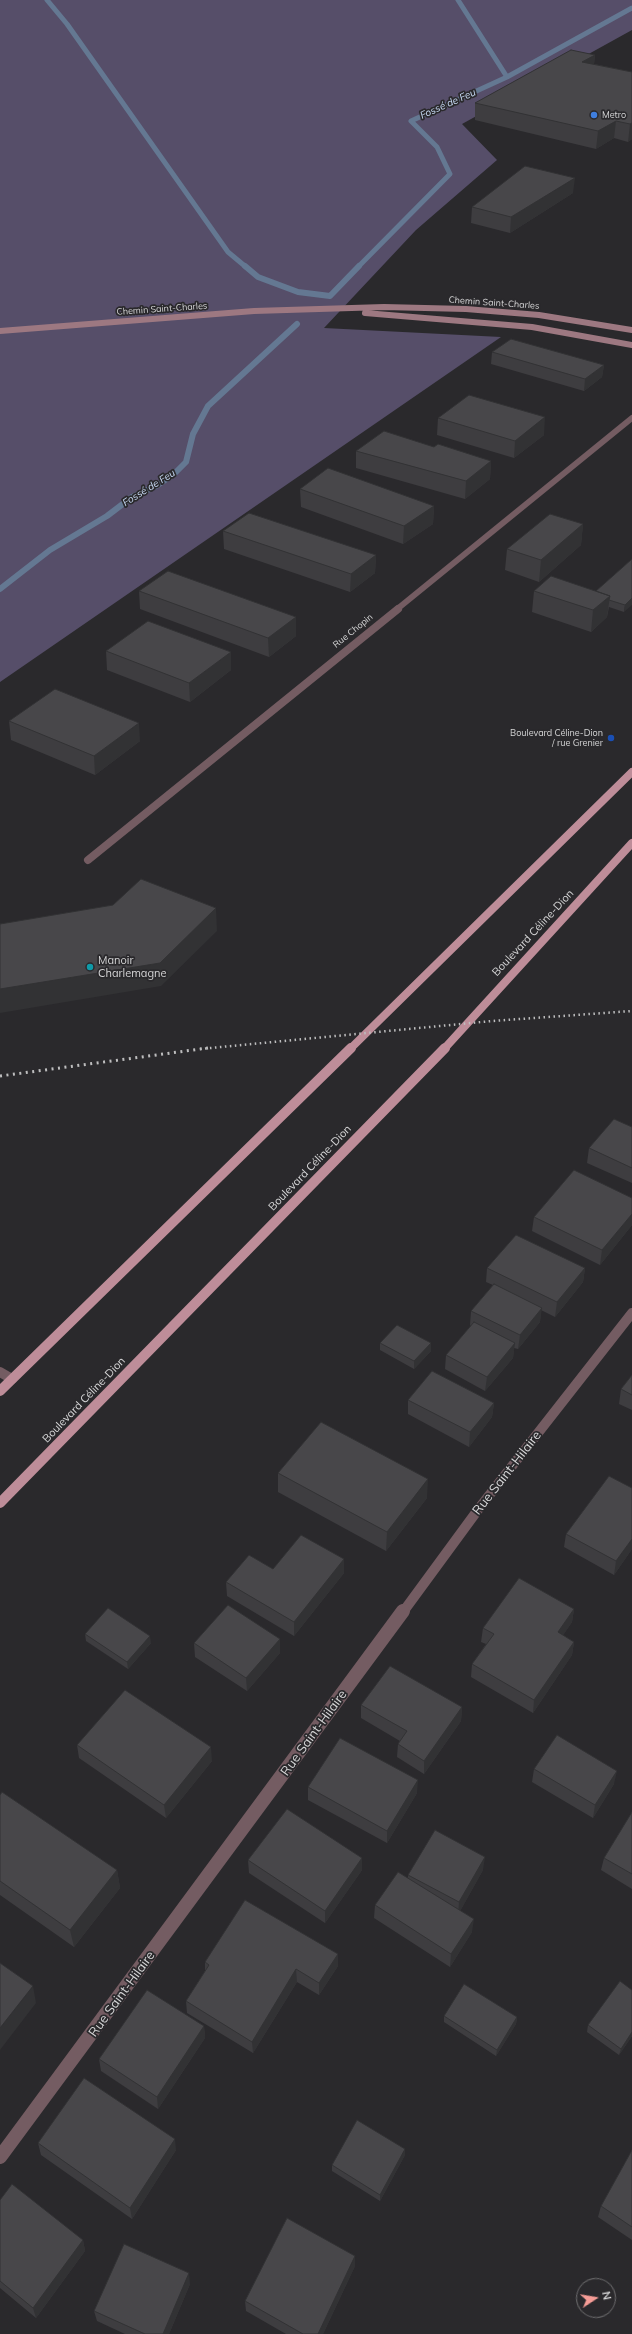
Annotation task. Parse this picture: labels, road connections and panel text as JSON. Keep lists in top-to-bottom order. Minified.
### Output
{"streets":{"main road":["Chemin Saint-Charles","Boulevard Céline-Dion"],"street":["Rue Chopin","Rue Saint-Hilaire"]},"water":["Fossé de Feu"],"places":["Metro","Boulevard Céline-Dion / rue Grenier","Manoir Charlemagne"],"north":"right"}
